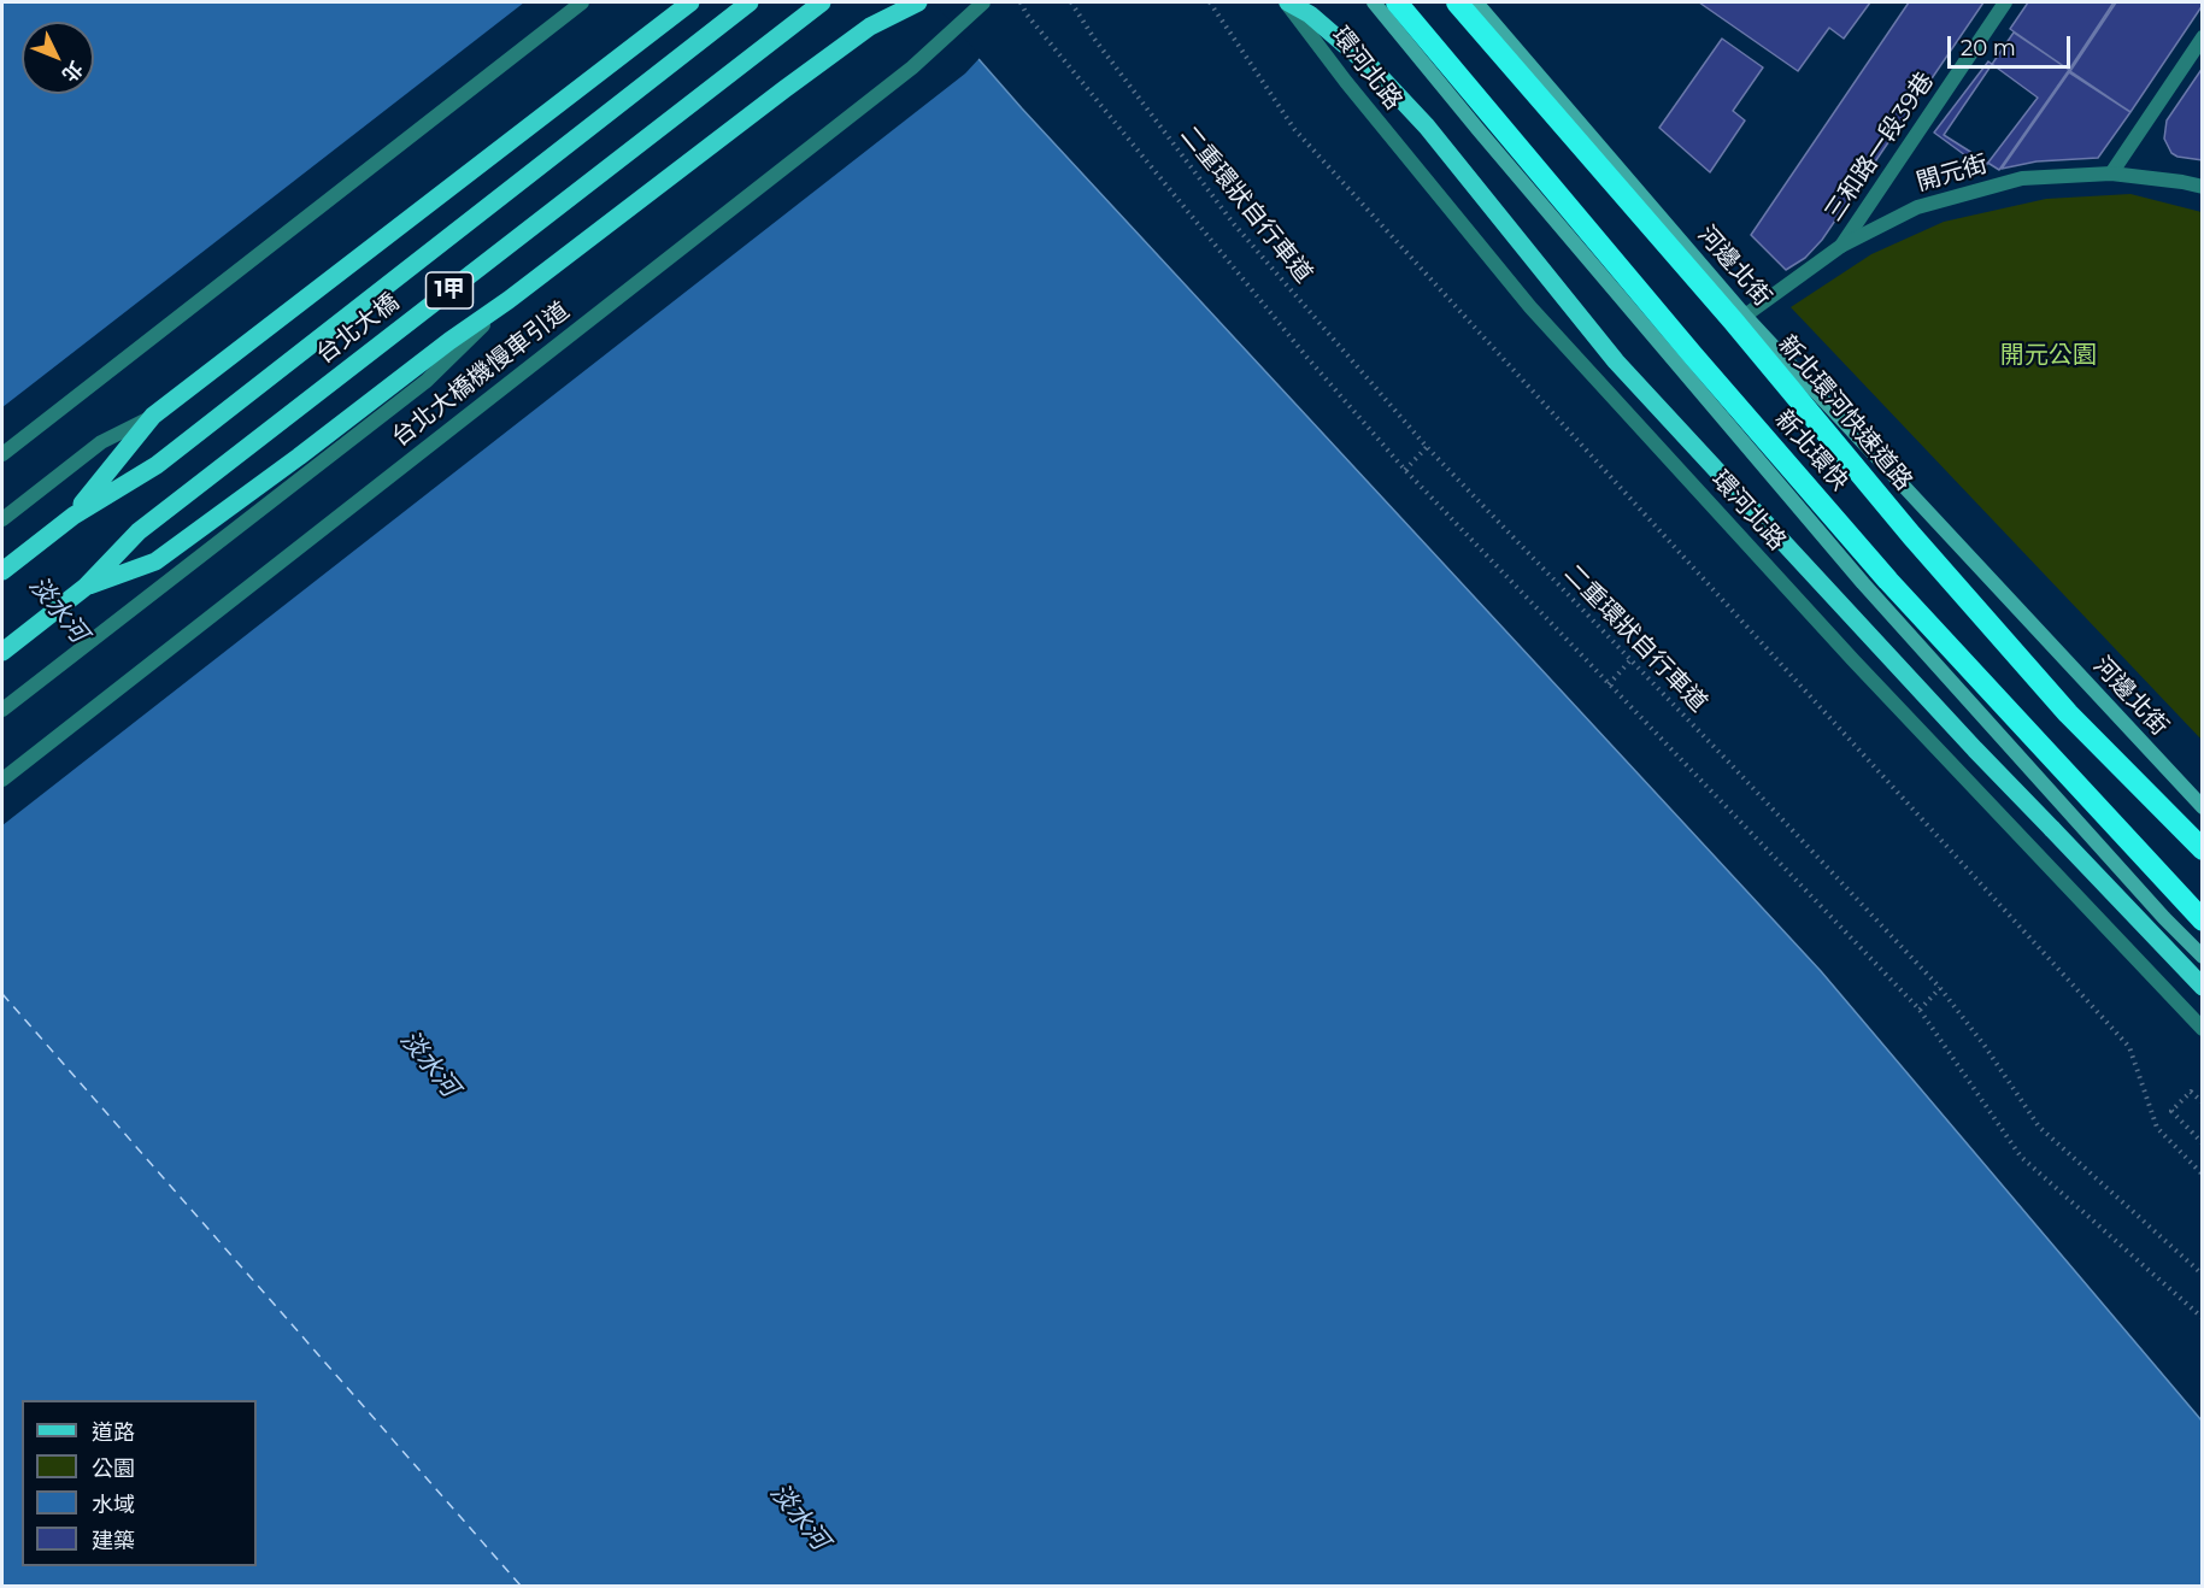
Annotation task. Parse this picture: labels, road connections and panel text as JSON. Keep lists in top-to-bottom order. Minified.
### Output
{"streets":{"highway":["新北環河快速道路","新北環快"],"main road":["1甲","台北大橋"],"street":["環河北路","三和路一段39巷","開元街","河邊北街","台北大橋機慢車引道"],"path":["二重環狀自行車道"]},"crossings":[["三和路一段39巷","開元街"],["開元街","河邊北街"]],"water":["淡水河"],"parks":["開元公園"],"legend":["道路","公園","水域","建築"],"scale_bar":"20 m","north":"bottom right"}
